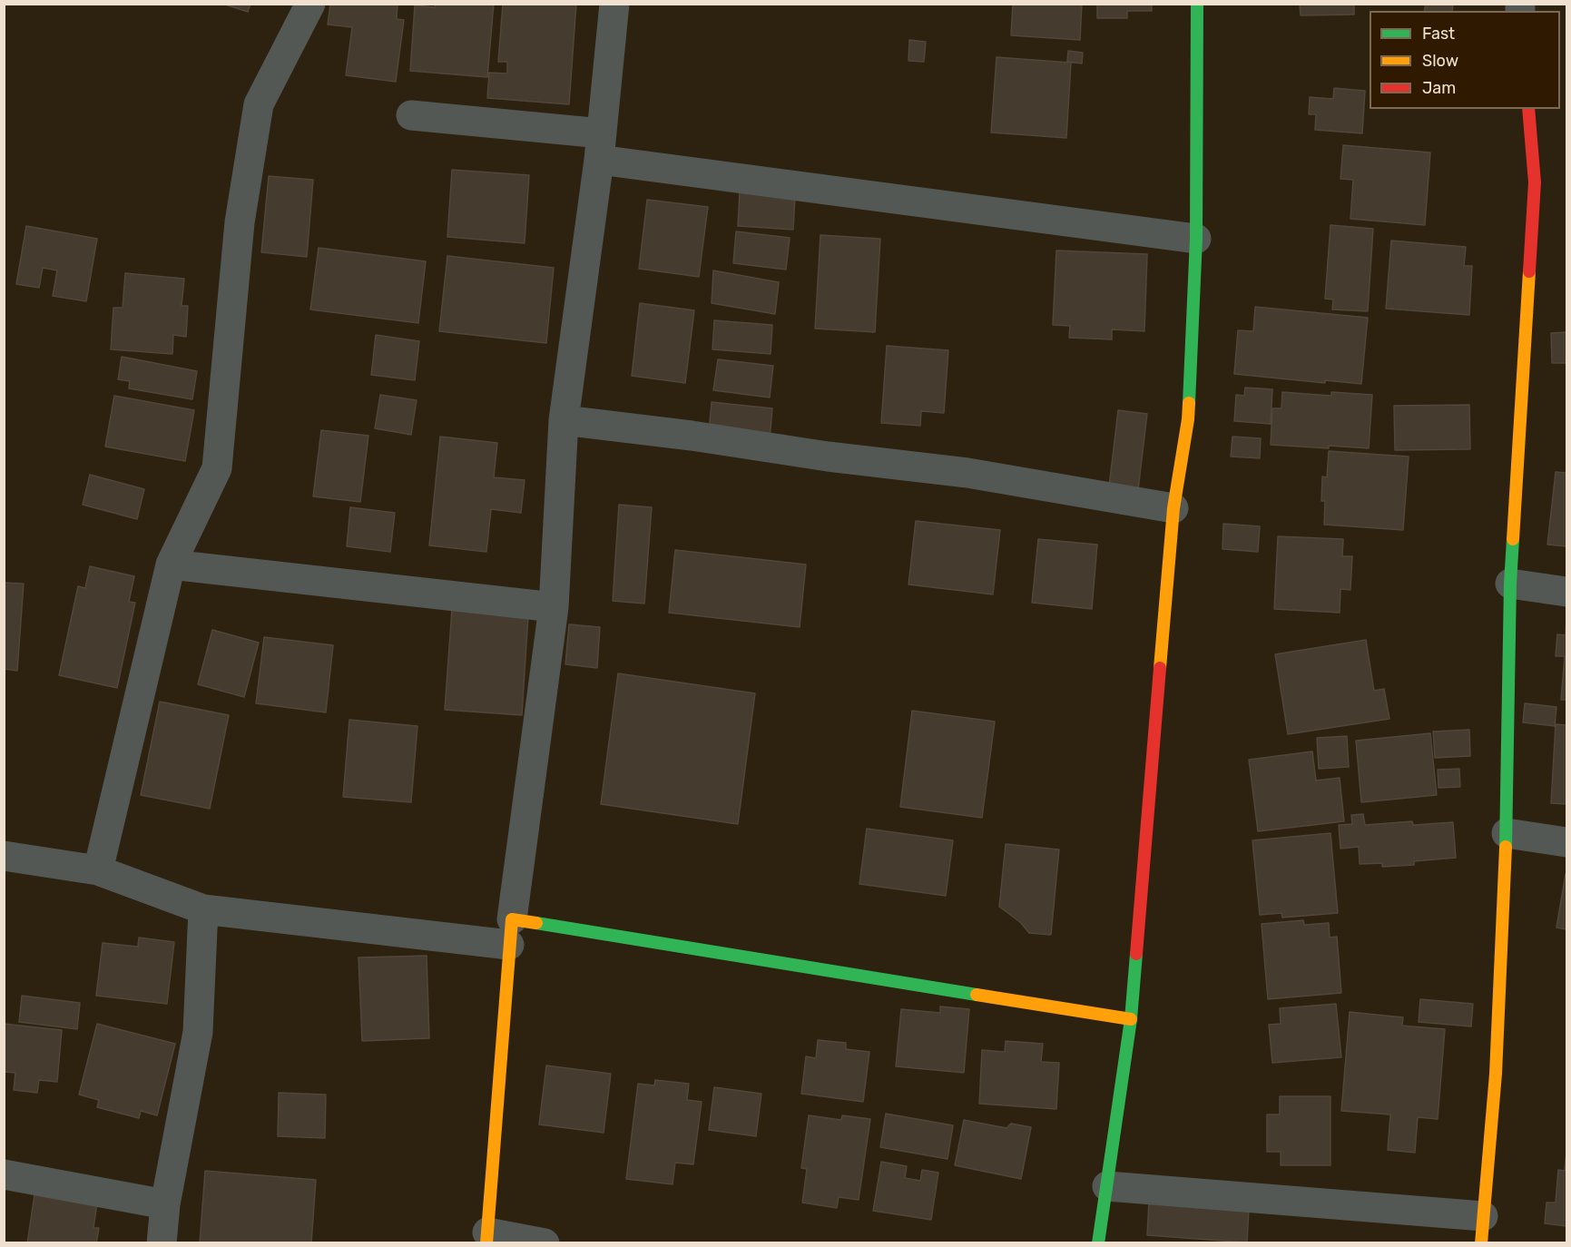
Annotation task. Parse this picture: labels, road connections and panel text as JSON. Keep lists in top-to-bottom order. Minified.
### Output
{"legend":["Fast","Slow","Jam"]}
